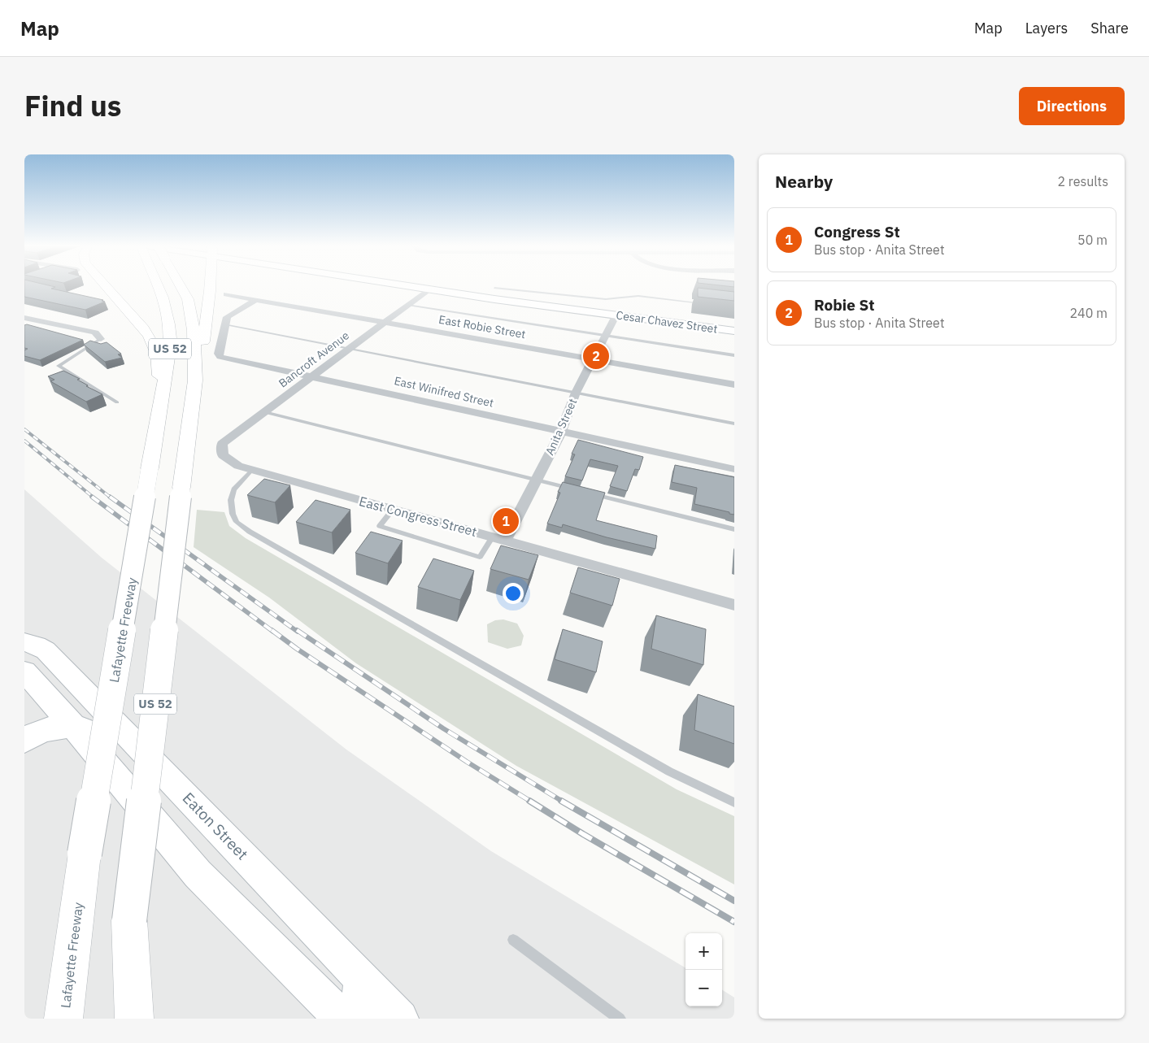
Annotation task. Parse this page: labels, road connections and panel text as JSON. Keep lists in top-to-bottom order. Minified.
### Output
{"streets":{"highway":["US 52","Lafayette Freeway"],"main road":["Cesar Chavez Street","Eaton Street"],"street":["East Robie Street","Bancroft Avenue","East Winifred Street","Anita Street","East Congress Street"]},"crossings":[["Cesar Chavez Street","Bancroft Avenue"],["Cesar Chavez Street","Anita Street"],["East Robie Street","Bancroft Avenue"],["East Robie Street","East Winifred Street"],["East Robie Street","Anita Street"],["Bancroft Avenue","East Winifred Street"],["Bancroft Avenue","East Congress Street"],["East Winifred Street","Anita Street"],["Anita Street","East Congress Street"]],"page":{"header":"Map","nav":["Map","Layers","Share"],"title":"Find us","buttons":"Directions","heading":["Nearby","2 results"],"list":[{"mark":"1","name":"Congress St","note":"Bus stop · Anita Street","value":"50 m"},{"mark":"2","name":"Robie St","note":"Bus stop · Anita Street","value":"240 m"}],"pins":["2","1"],"map_buttons":["+","−"]}}
